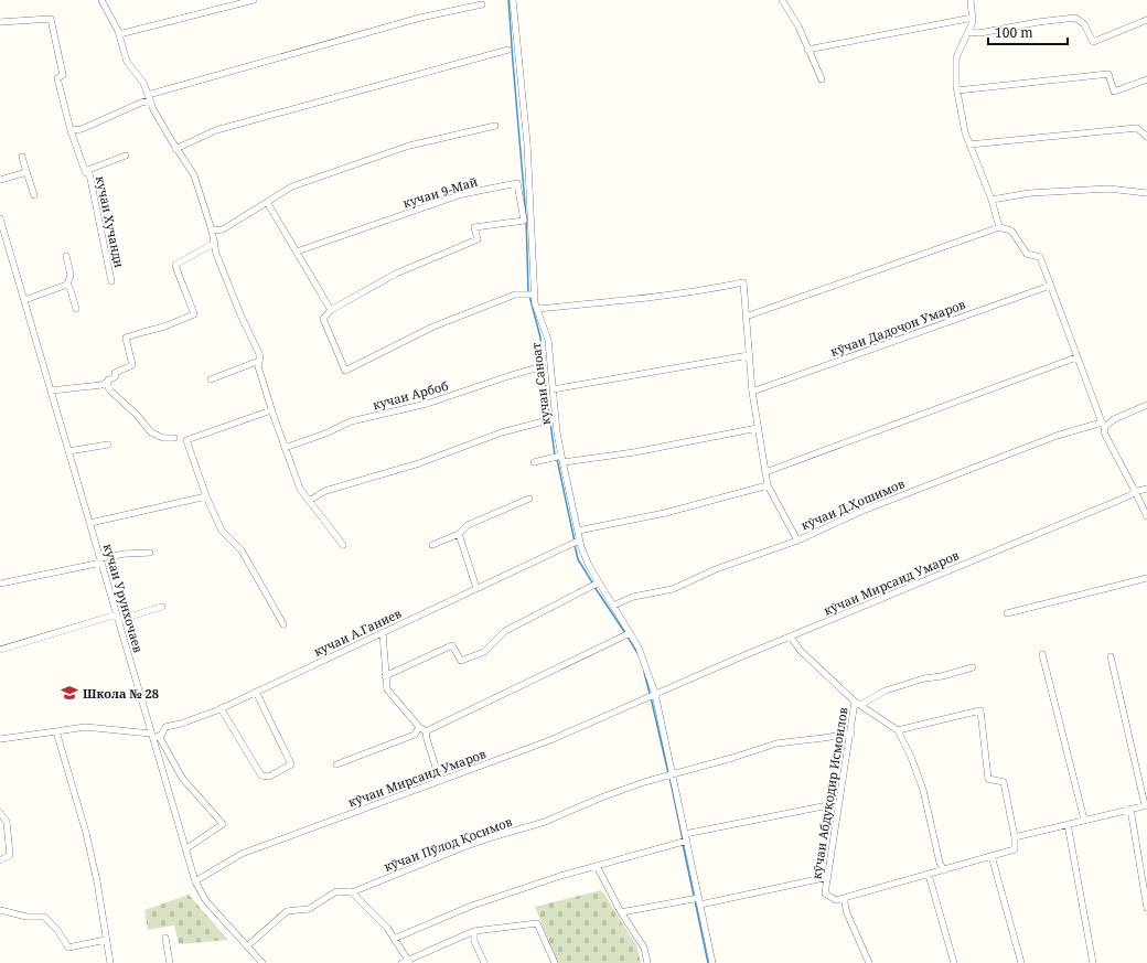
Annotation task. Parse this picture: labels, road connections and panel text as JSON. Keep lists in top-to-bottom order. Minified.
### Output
{"streets":{"street":["кучаи 9-Май","кучаи Хучанди","кӯчаи Дадоҷон Умаров","кучаи Саноат","кучаи Арбоб","кӯчаи Д.Ҳошимов","кӯчаи Мирсаид Умаров","кучаи Урунхочаев","кучаи А.Ганиев","кӯчаи Абдуқодир Исмоилов","кӯчаи Пӯлод Қосимов"]},"crossings":[["кучаи Саноат","кӯчаи Д.Ҳошимов"],["кучаи Саноат","кӯчаи Мирсаид Умаров"],["кучаи Саноат","кучаи А.Ганиев"],["кучаи Саноат","кӯчаи Пӯлод Қосимов"],["кӯчаи Мирсаид Умаров","кучаи Урунхочаев"],["кӯчаи Мирсаид Умаров","кӯчаи Абдуқодир Исмоилов"],["кучаи Урунхочаев","кучаи А.Ганиев"],["кучаи Урунхочаев","кӯчаи Пӯлод Қосимов"],["кӯчаи Абдуқодир Исмоилов","кӯчаи Пӯлод Қосимов"]],"places":{"school or university":["Школа № 28"]},"scale_bar":"100 m"}
